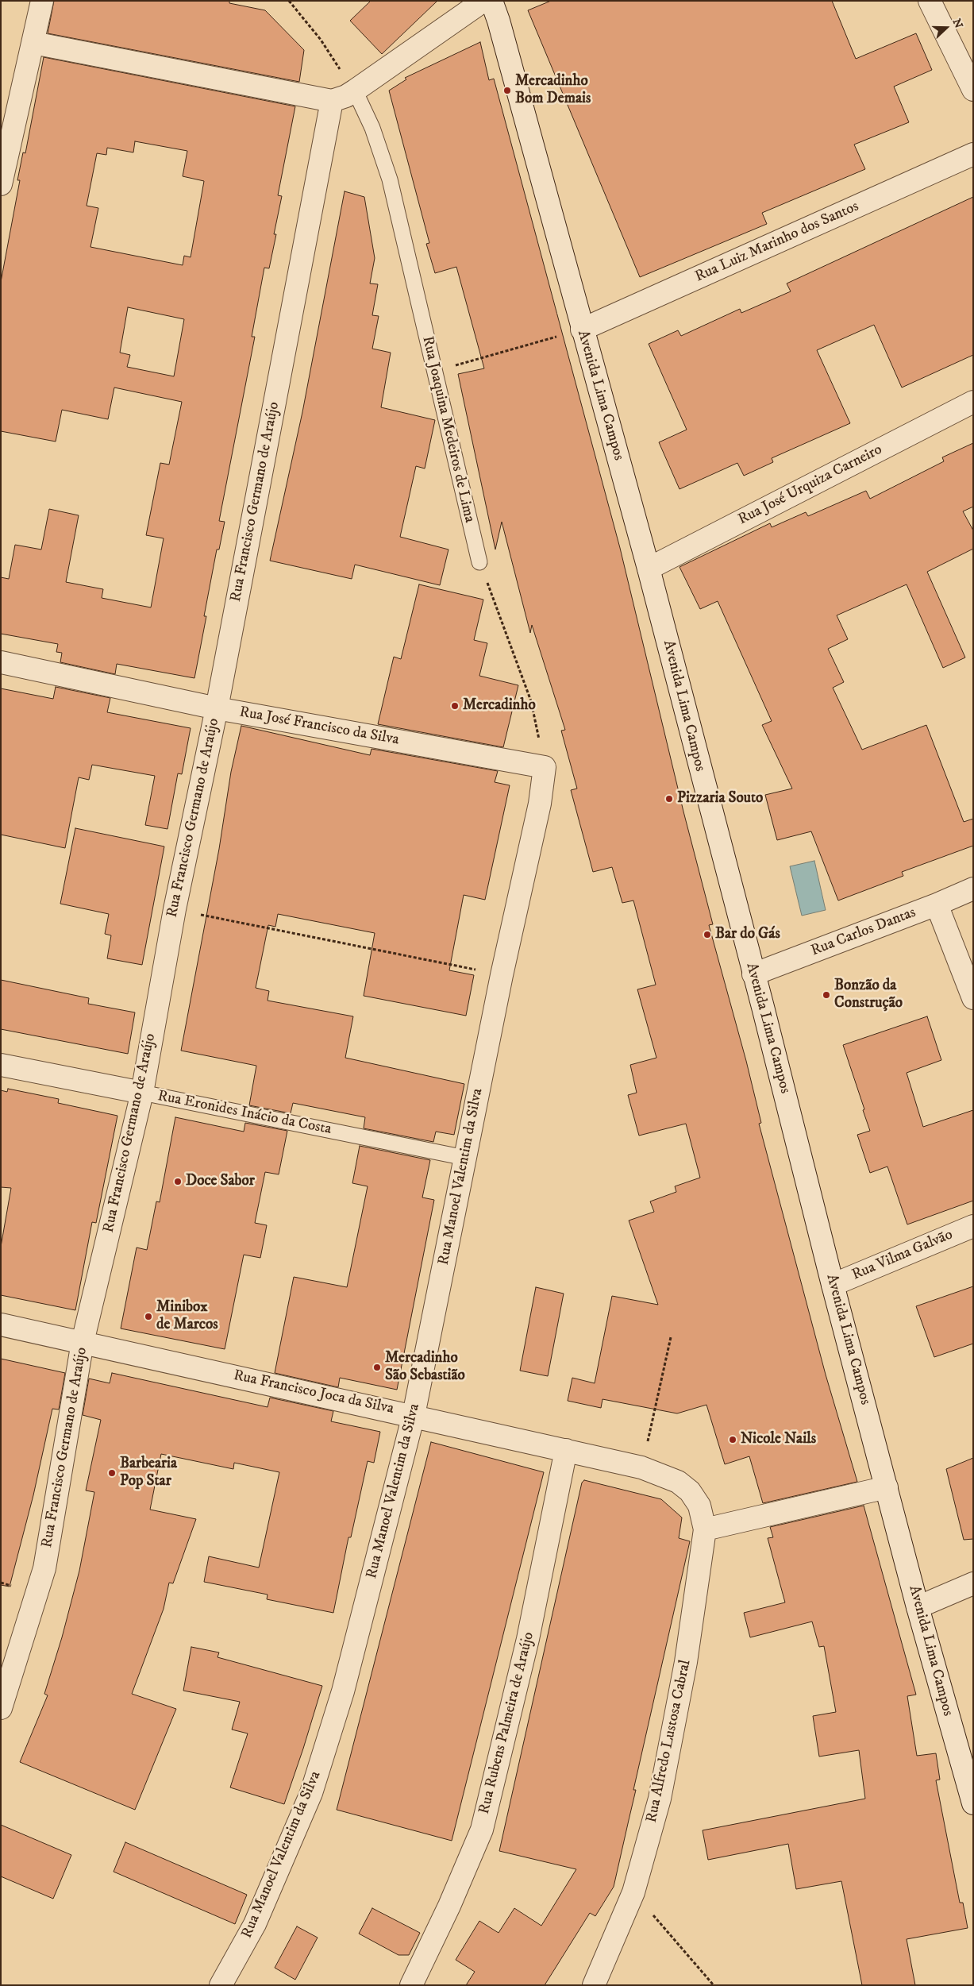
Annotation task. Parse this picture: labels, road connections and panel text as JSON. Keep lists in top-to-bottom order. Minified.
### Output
{"streets":{"street":["Rua Luiz Marinho dos Santos","Avenida Lima Campos","Rua José Urquiza Carneiro","Rua Francisco Germano de Araújo","Rua José Francisco da Silva","Rua Carlos Dantas","Rua Eronides Inácio da Costa","Rua Manoel Valentim da Silva","Rua Vilma Galvão","Rua Francisco Joca da Silva","Rua Rubens Palmeira de Araújo","Rua Alfredo Lustosa Cabral"],"lane":["Rua Joaquina Medeiros de Lima"]},"crossings":[["Rua Luiz Marinho dos Santos","Avenida Lima Campos"],["Avenida Lima Campos","Rua José Urquiza Carneiro"],["Avenida Lima Campos","Rua Carlos Dantas"],["Avenida Lima Campos","Rua Vilma Galvão"],["Rua Francisco Germano de Araújo","Rua José Francisco da Silva"],["Rua Francisco Germano de Araújo","Rua Eronides Inácio da Costa"],["Rua Francisco Germano de Araújo","Rua Francisco Joca da Silva"],["Rua José Francisco da Silva","Rua Manoel Valentim da Silva"],["Rua Eronides Inácio da Costa","Rua Manoel Valentim da Silva"],["Rua Manoel Valentim da Silva","Rua Francisco Joca da Silva"],["Rua Francisco Joca da Silva","Rua Rubens Palmeira de Araújo"],["Rua Francisco Joca da Silva","Rua Alfredo Lustosa Cabral"]],"places":["Mercadinho Bom Demais","Mercadinho","Pizzaria Souto","Bar do Gás","Bonzão da Construção","Doce Sabor","Minibox de Marcos","Mercadinho São Sebastião","Nicole Nails","Barbearia Pop Star"],"north":"right"}
